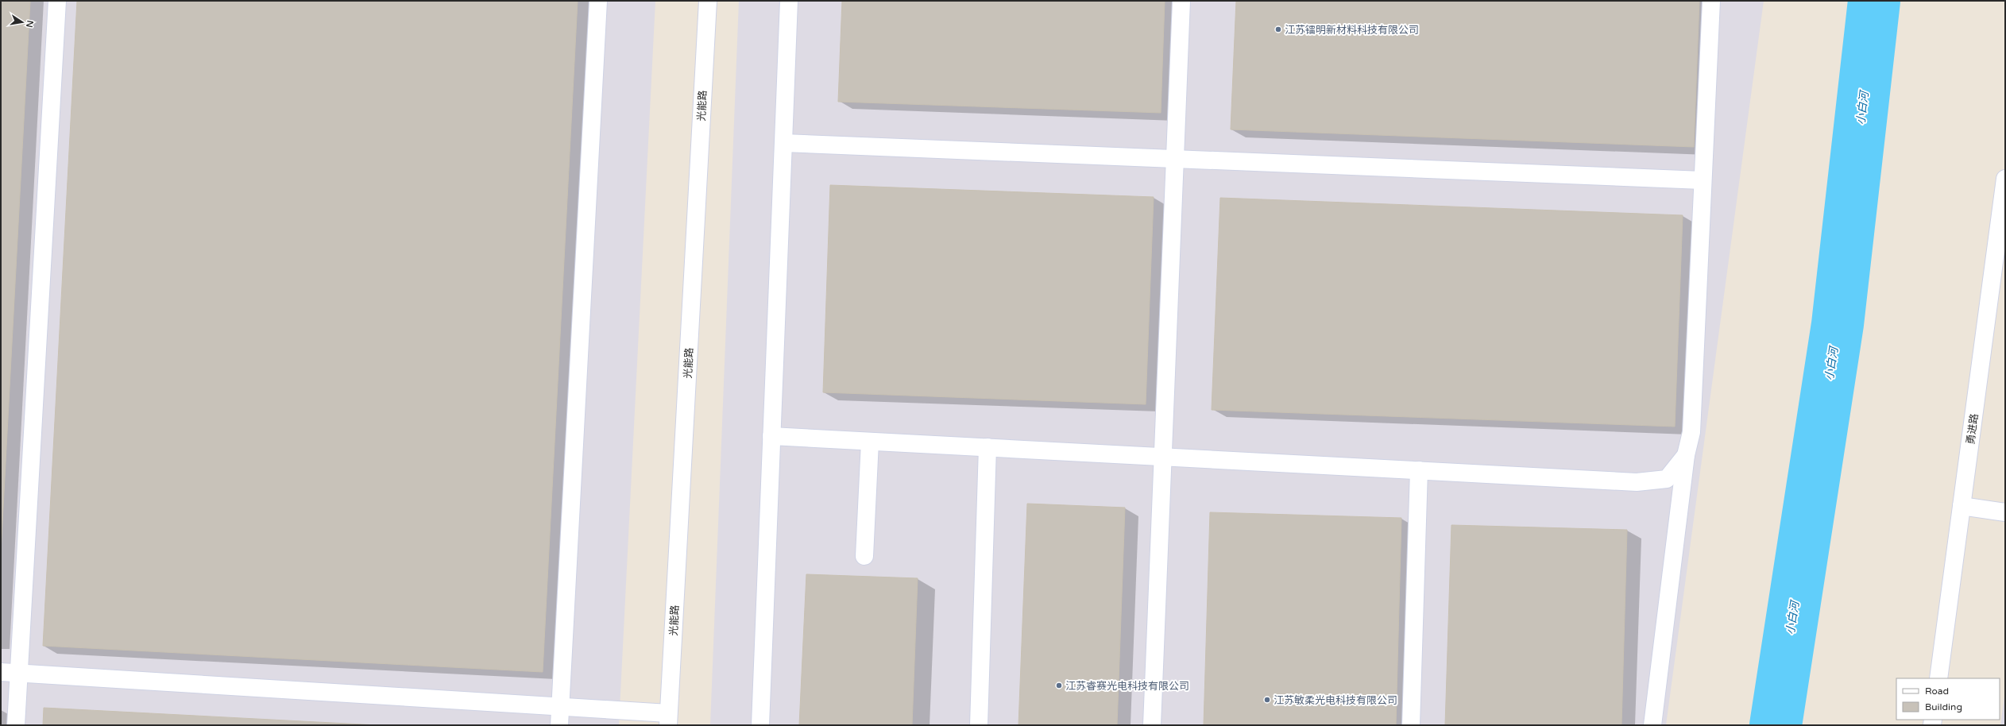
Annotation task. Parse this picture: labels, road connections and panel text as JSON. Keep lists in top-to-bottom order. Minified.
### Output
{"streets":{"street":["光能路","勇进路"]},"water":["小白河"],"places":["江苏镭明新材料科技有限公司","江苏睿赛光电科技有限公司","江苏敏柔光电科技有限公司"],"legend":["Road","Building"],"north":"right"}
